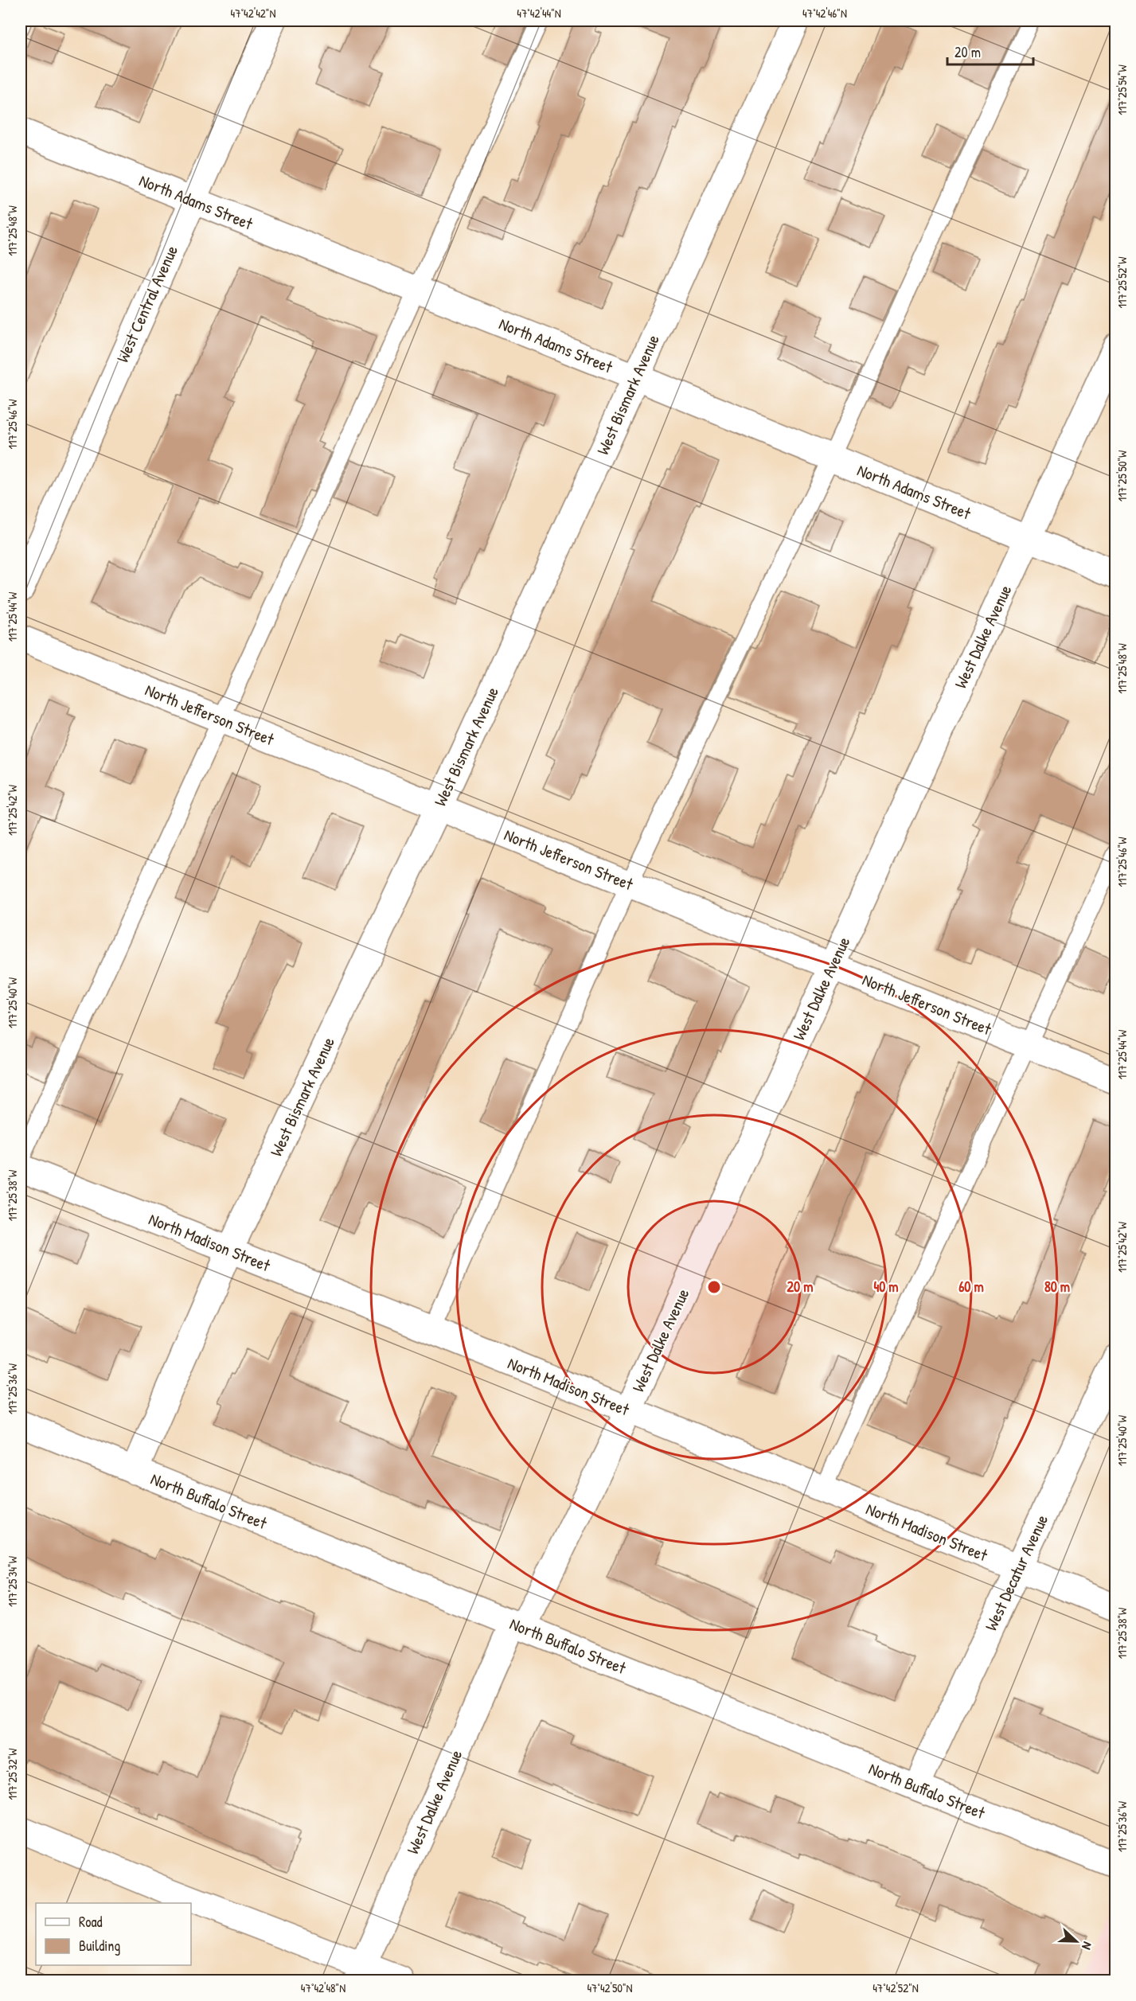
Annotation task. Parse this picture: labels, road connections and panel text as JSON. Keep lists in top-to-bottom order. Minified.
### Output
{"streets":{"street":["North Adams Street","West Central Avenue","West Bismark Avenue","West Dalke Avenue","North Jefferson Street","North Madison Street","North Buffalo Street","West Decatur Avenue"]},"crossings":[["North Adams Street","West Central Avenue"],["North Adams Street","West Bismark Avenue"],["North Adams Street","West Dalke Avenue"],["West Bismark Avenue","North Jefferson Street"],["West Bismark Avenue","North Madison Street"],["West Bismark Avenue","North Buffalo Street"],["West Dalke Avenue","North Jefferson Street"],["West Dalke Avenue","North Madison Street"],["West Dalke Avenue","North Buffalo Street"],["North Madison Street","West Decatur Avenue"],["North Buffalo Street","West Decatur Avenue"]],"legend":["Road","Building"],"scale_bar":"20 m","north":"right","coordinates":["47°42'42\"N","47°42'44\"N","47°42'46\"N","117°25'54\"W","117°25'48\"W","117°25'52\"W","117°25'46\"W","117°25'50\"W","117°25'44\"W","117°25'42\"W","117°25'40\"W","117°25'38\"W","117°25'36\"W","117°25'34\"W","117°25'32\"W","47°42'48\"N","47°42'50\"N","47°42'52\"N"],"rings":["20 m","40 m","60 m","80 m"]}
